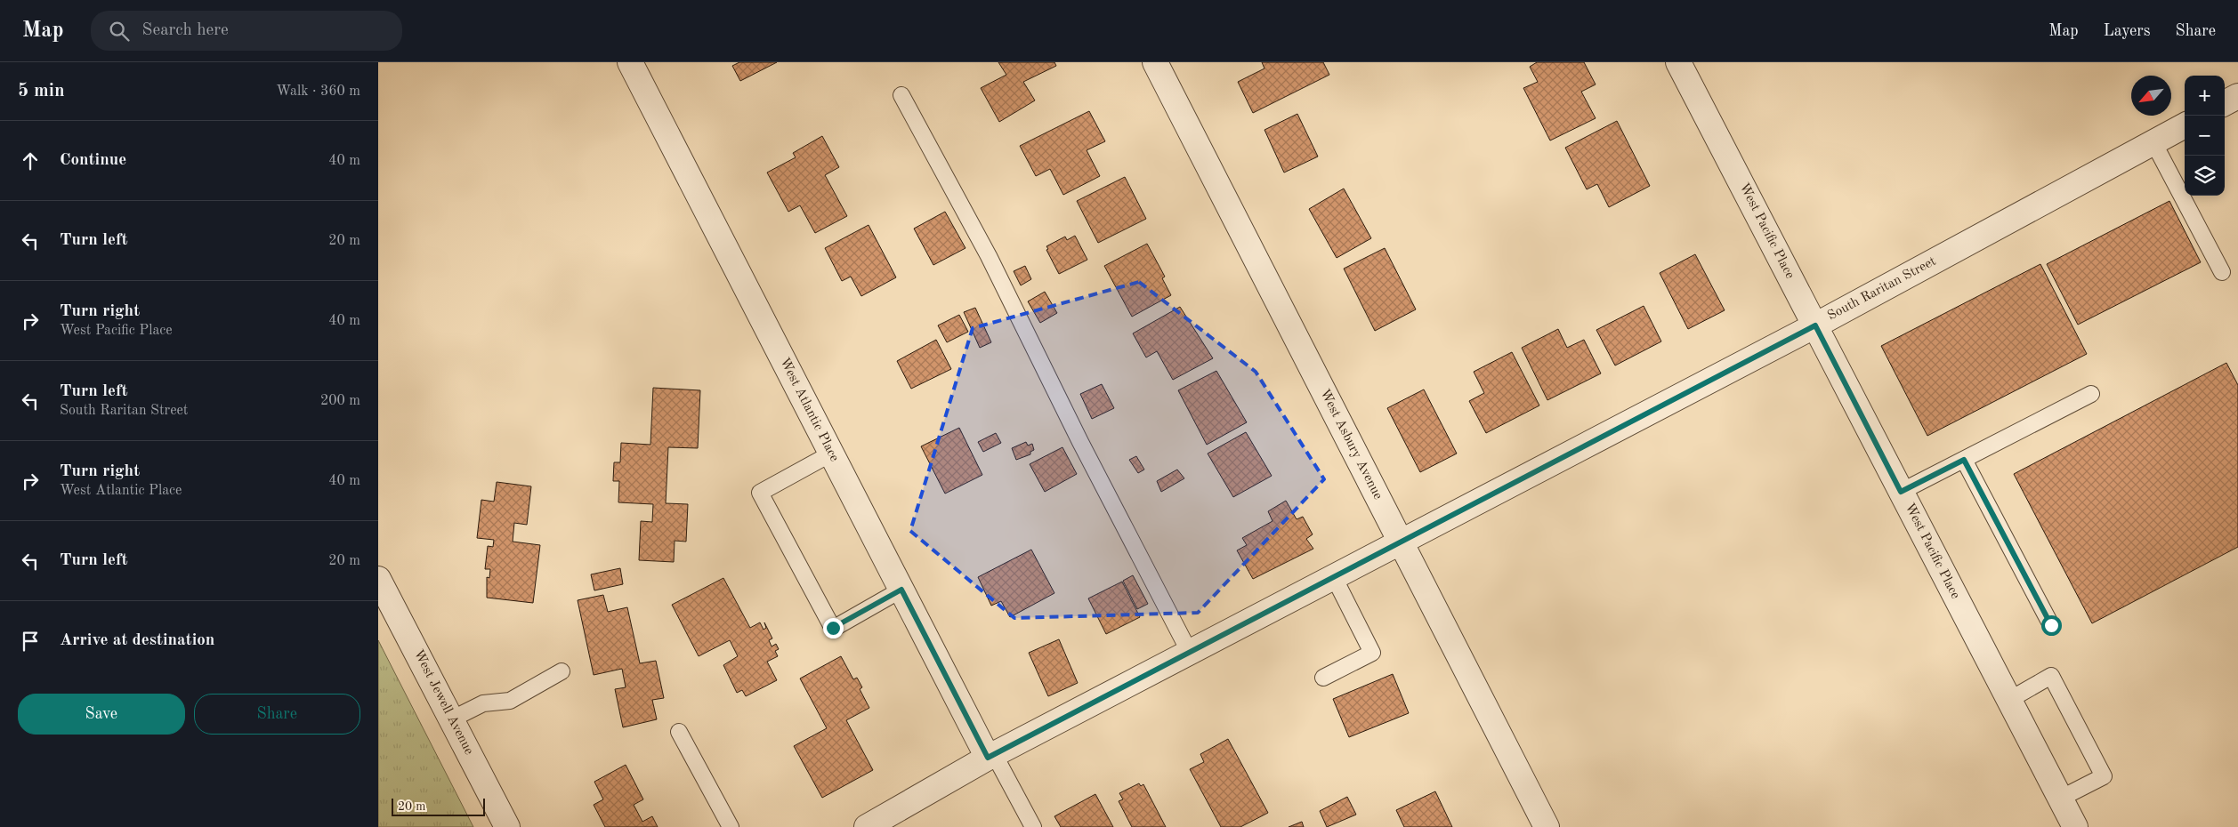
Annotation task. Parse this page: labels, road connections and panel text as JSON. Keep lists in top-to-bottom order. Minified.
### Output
{"streets":{"street":["West Pacific Place","South Raritan Street","West Atlantic Place","West Asbury Avenue","West Jewell Avenue"]},"crossings":[["West Pacific Place","South Raritan Street"],["South Raritan Street","West Atlantic Place"],["South Raritan Street","West Asbury Avenue"]],"scale_bar":"20 m","north":"bottom left","page":{"header":"Map","search":"Search here","nav":["Map","Layers","Share"],"heading":["5 min","Walk · 360 m"],"map_buttons":["+","−"],"list":[["Continue","40 m"],["Turn left","20 m"],["Turn right","West Pacific Place","40 m"],["Turn left","South Raritan Street","200 m"],["Turn right","West Atlantic Place","40 m"],["Turn left","20 m"],"Arrive at destination"],"buttons":["Save","Share"],"scale":"20 m"}}
